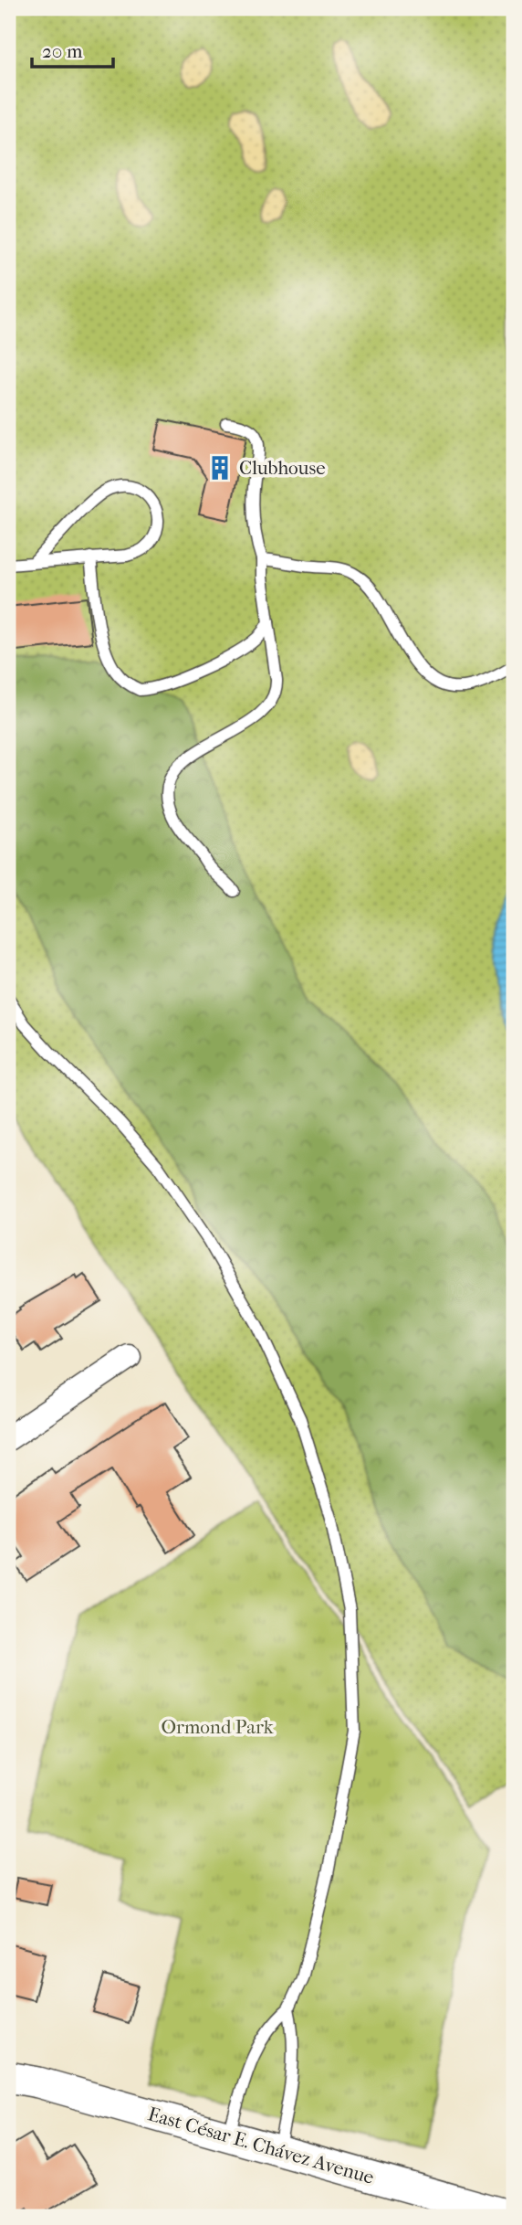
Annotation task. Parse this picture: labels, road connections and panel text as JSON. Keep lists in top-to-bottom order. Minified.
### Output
{"streets":{"street":["East César E. Chávez Avenue"]},"parks":["Ormond Park"],"places":{"building":["Clubhouse"]},"scale_bar":"20 m"}
